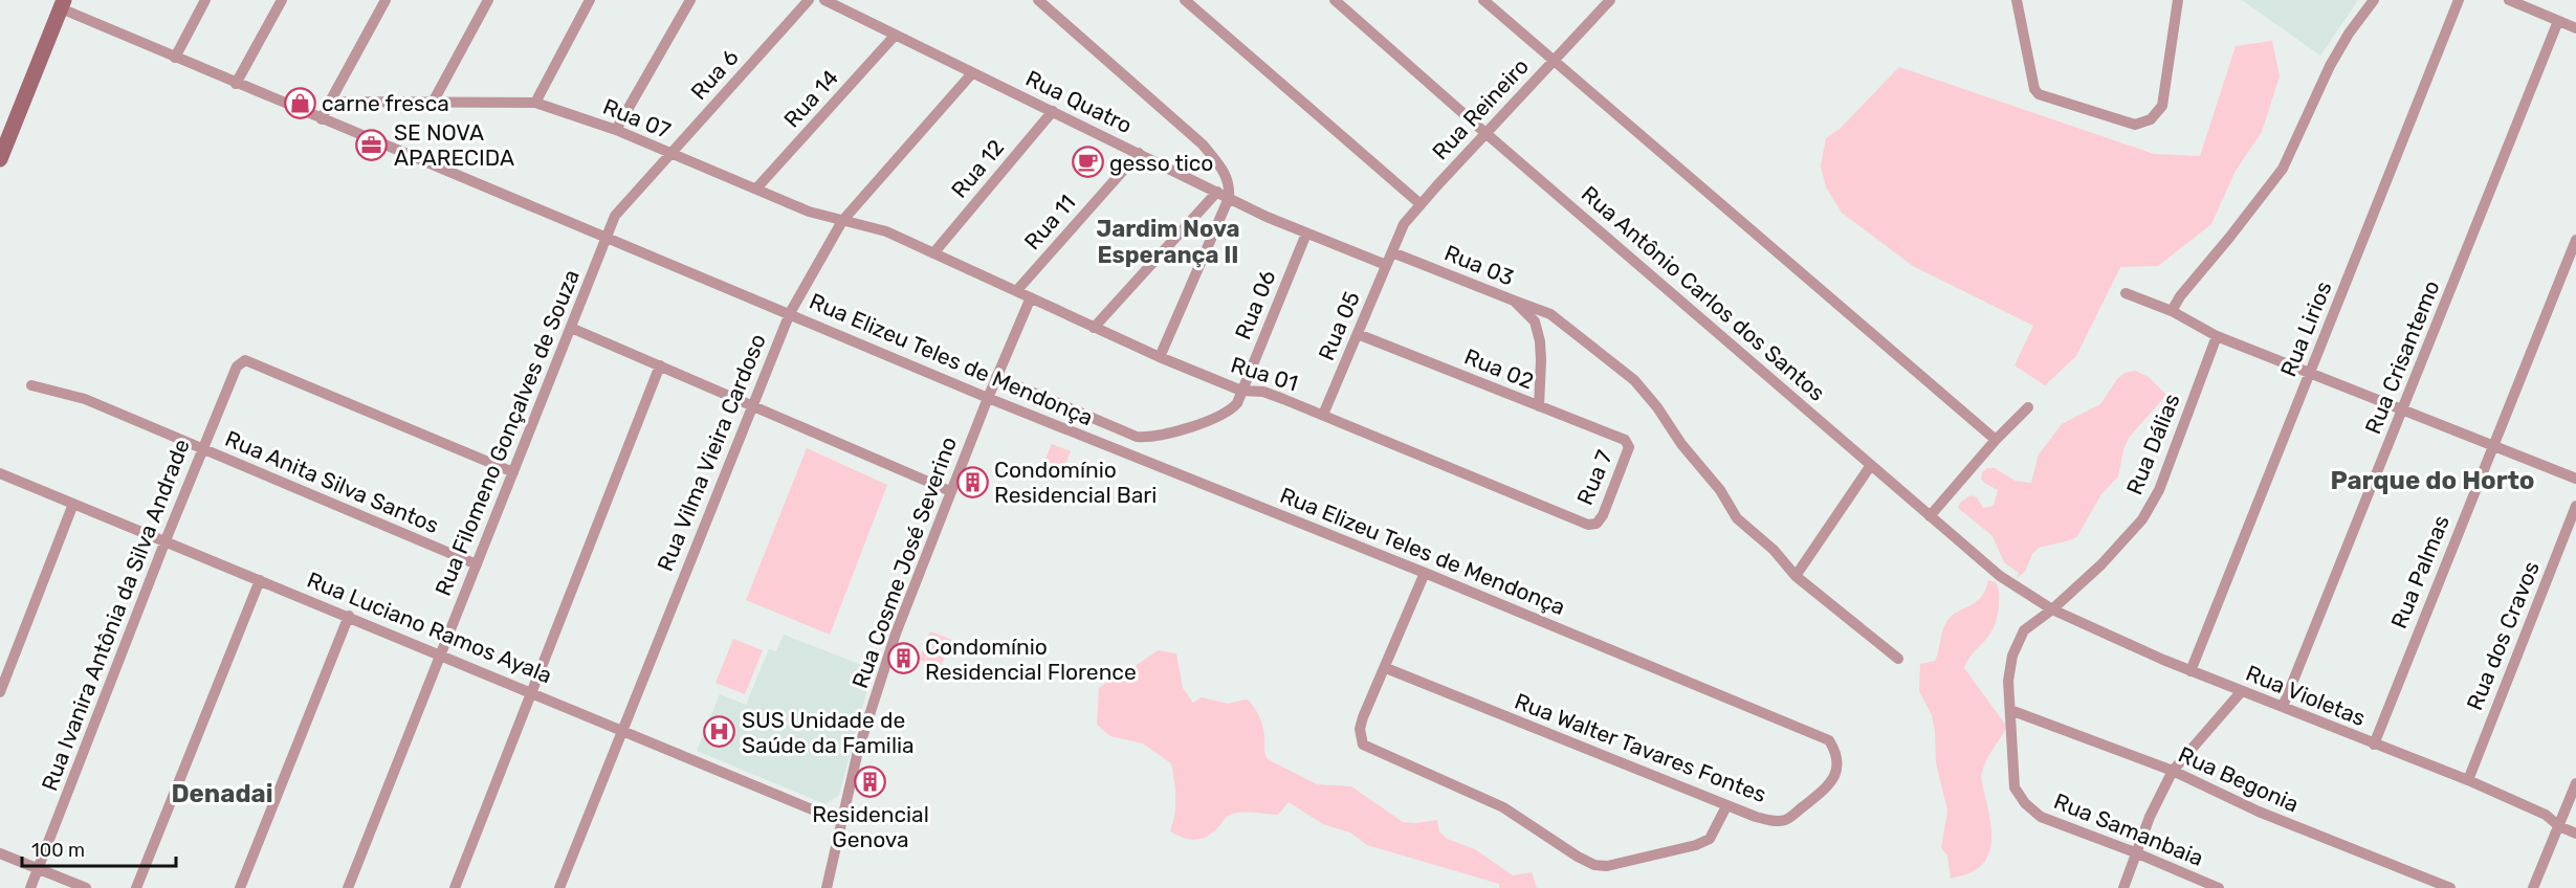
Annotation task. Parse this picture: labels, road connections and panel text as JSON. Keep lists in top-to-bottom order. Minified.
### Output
{"streets":{"street":["Rua 6","Rua 14","Rua Quatro","Rua Reineiro","Rua 07","Rua 12","Rua 11","Rua 03","Rua Antônio Carlos dos Santos","Rua 06","Rua 05","Rua Lirios","Rua Crisantemo","Rua Elizeu Teles de Mendonça","Rua 02","Rua 01","Rua Filomeno Gonçalves de Souza","Rua Dálias","Rua Vilma Vieira Cardoso","Rua 7","Rua Anita Silva Santos","Rua Cosme José Severino","Rua Palmas","Rua Ivanira Antônia da Silva Andrade","Rua Luciano Ramos Ayala","Rua dos Cravos","Rua Violetas","Rua Walter Tavares Fontes","Rua Begonia","Rua Samanbaia"]},"crossings":[["Rua 6","Rua 07"],["Rua 6","Rua Elizeu Teles de Mendonça"],["Rua 6","Rua Filomeno Gonçalves de Souza"],["Rua 14","Rua Quatro"],["Rua 14","Rua 07"],["Rua Quatro","Rua 12"],["Rua Quatro","Rua 11"],["Rua Quatro","Rua 06"],["Rua Quatro","Rua 05"],["Rua Quatro","Rua Vilma Vieira Cardoso"],["Rua Reineiro","Rua 03"],["Rua Reineiro","Rua Antônio Carlos dos Santos"],["Rua Reineiro","Rua 05"],["Rua 07","Rua 12"],["Rua 07","Rua 01"],["Rua 07","Rua Vilma Vieira Cardoso"],["Rua 12","Rua 01"],["Rua 11","Rua 01"],["Rua 03","Rua 05"],["Rua 03","Rua 02"],["Rua Antônio Carlos dos Santos","Rua Dálias"],["Rua Antônio Carlos dos Santos","Rua Violetas"],["Rua 06","Rua 01"],["Rua 05","Rua 02"],["Rua 05","Rua 01"],["Rua Lirios","Rua Violetas"],["Rua Crisantemo","Rua Violetas"],["Rua Elizeu Teles de Mendonça","Rua Filomeno Gonçalves de Souza"],["Rua Elizeu Teles de Mendonça","Rua Vilma Vieira Cardoso"],["Rua Elizeu Teles de Mendonça","Rua Cosme José Severino"],["Rua Elizeu Teles de Mendonça","Rua Walter Tavares Fontes"],["Rua 02","Rua 7"],["Rua 01","Rua 7"],["Rua Filomeno Gonçalves de Souza","Rua Anita Silva Santos"],["Rua Filomeno Gonçalves de Souza","Rua Ivanira Antônia da Silva Andrade"],["Rua Filomeno Gonçalves de Souza","Rua Luciano Ramos Ayala"],["Rua Dálias","Rua Violetas"],["Rua Dálias","Rua Begonia"],["Rua Dálias","Rua Samanbaia"],["Rua Vilma Vieira Cardoso","Rua Luciano Ramos Ayala"],["Rua Anita Silva Santos","Rua Ivanira Antônia da Silva Andrade"],["Rua Cosme José Severino","Rua Luciano Ramos Ayala"],["Rua Palmas","Rua Violetas"],["Rua Ivanira Antônia da Silva Andrade","Rua Luciano Ramos Ayala"],["Rua dos Cravos","Rua Violetas"]],"districts":["Jardim Nova Esperança II","Parque do Horto","Denadai"],"places":{"shop":["carne fresca"],"office":["SE NOVA APARECIDA"],"cafe":["gesso tico"],"building":["Condomínio Residencial Bari","Condomínio Residencial Florence","Residencial Genova"],"hospital":["SUS Unidade de Saúde da Familia"]},"scale_bar":"100 m"}
